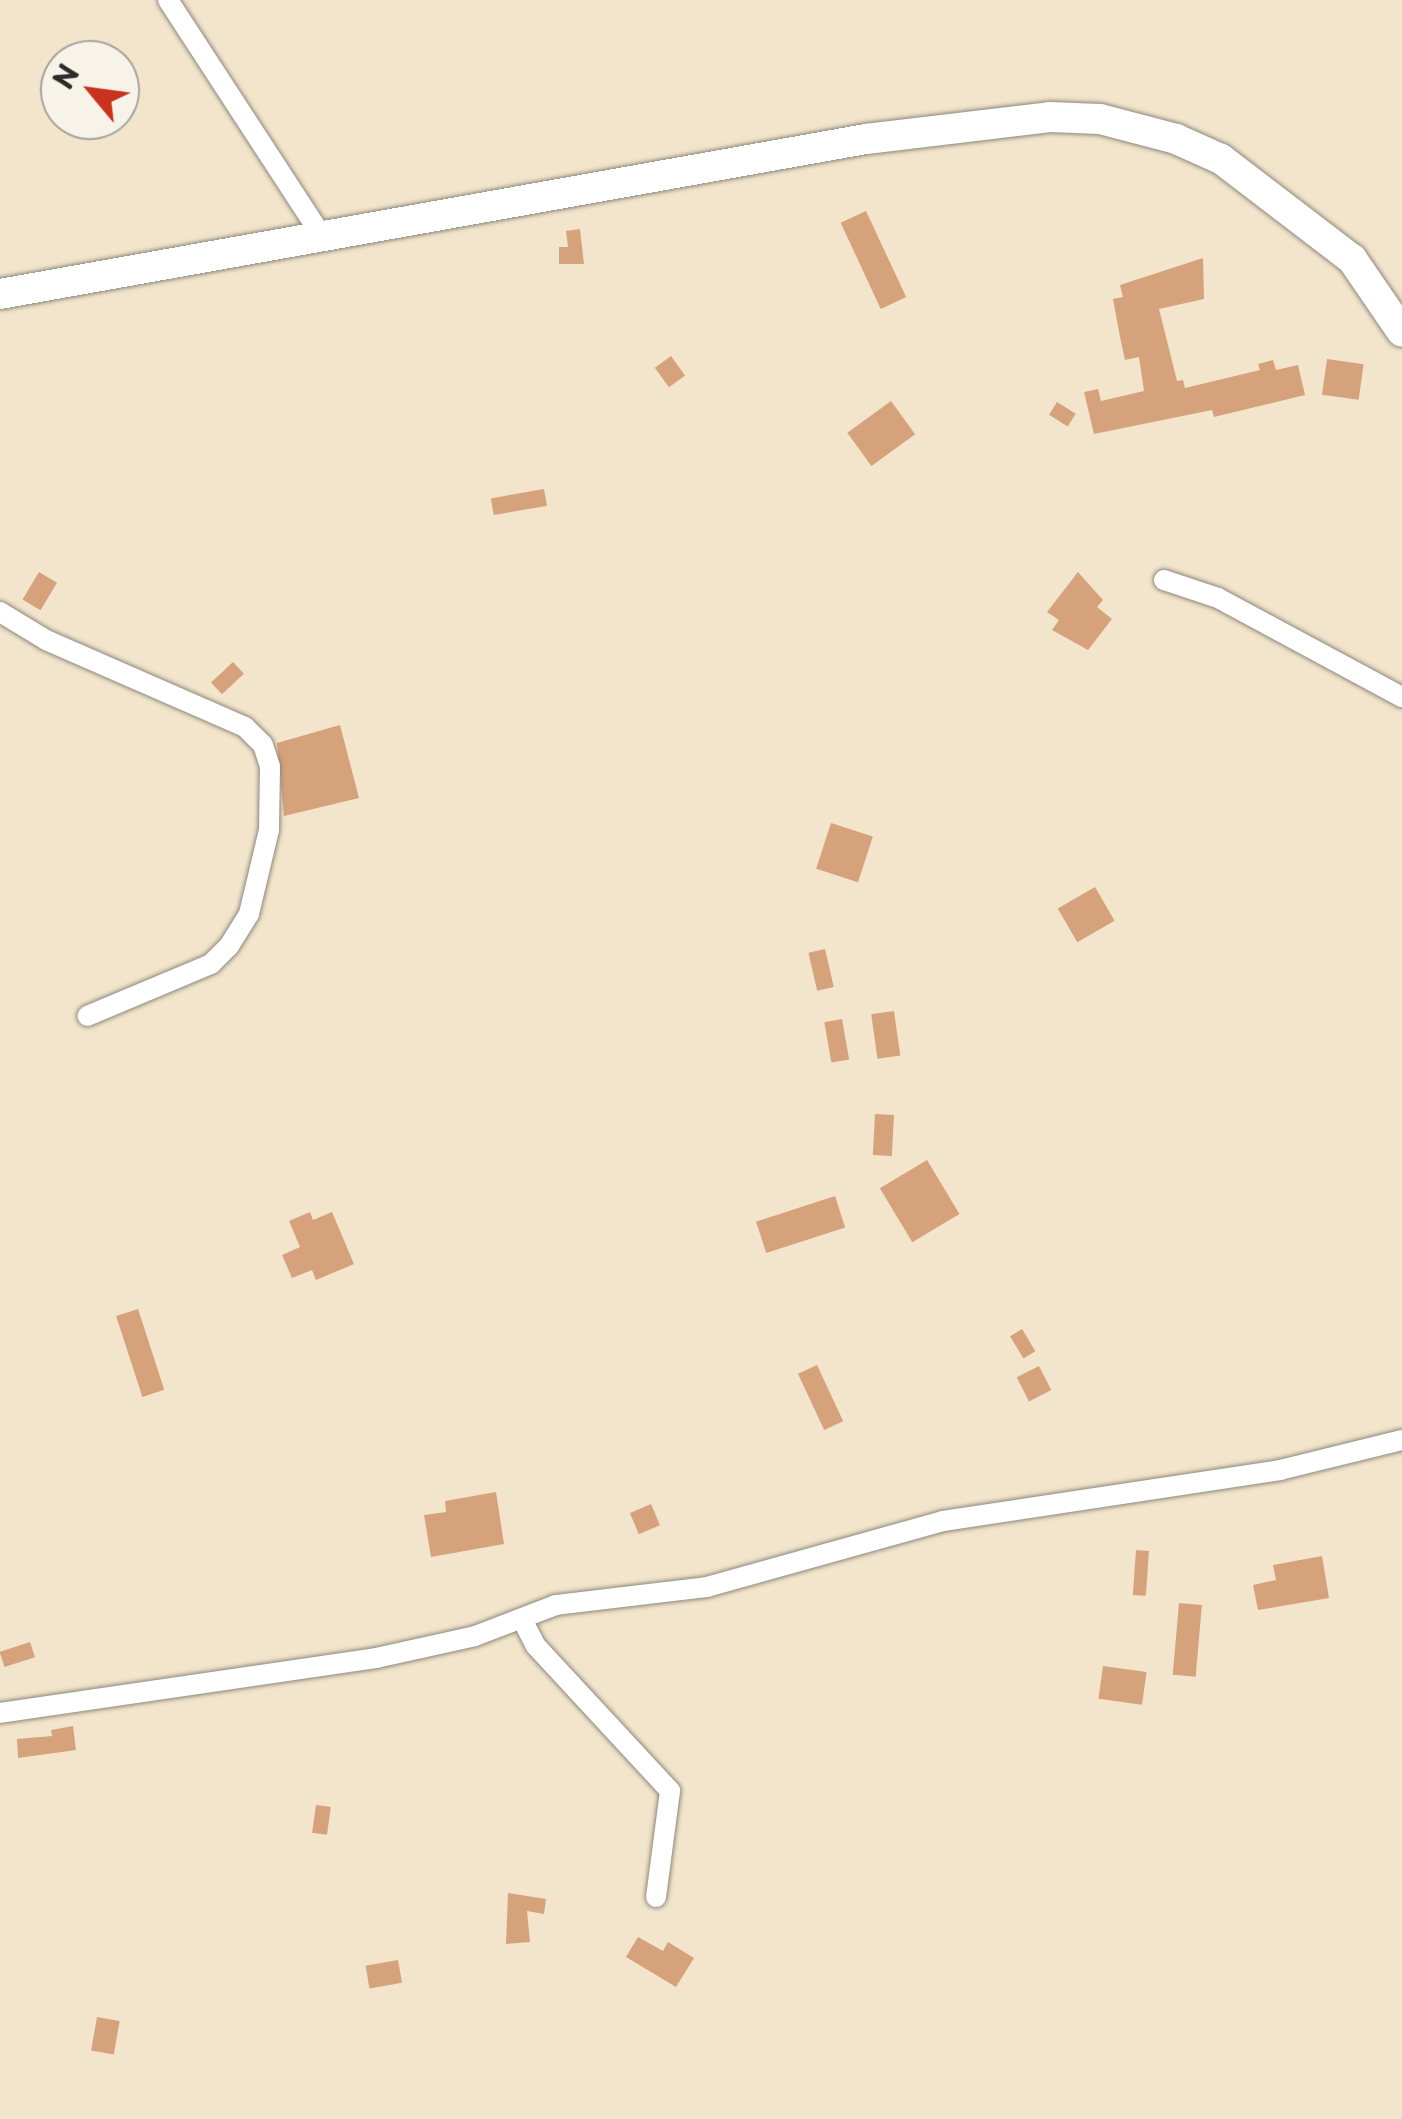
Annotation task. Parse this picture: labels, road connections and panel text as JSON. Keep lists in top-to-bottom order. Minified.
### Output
{"north":"top left"}
